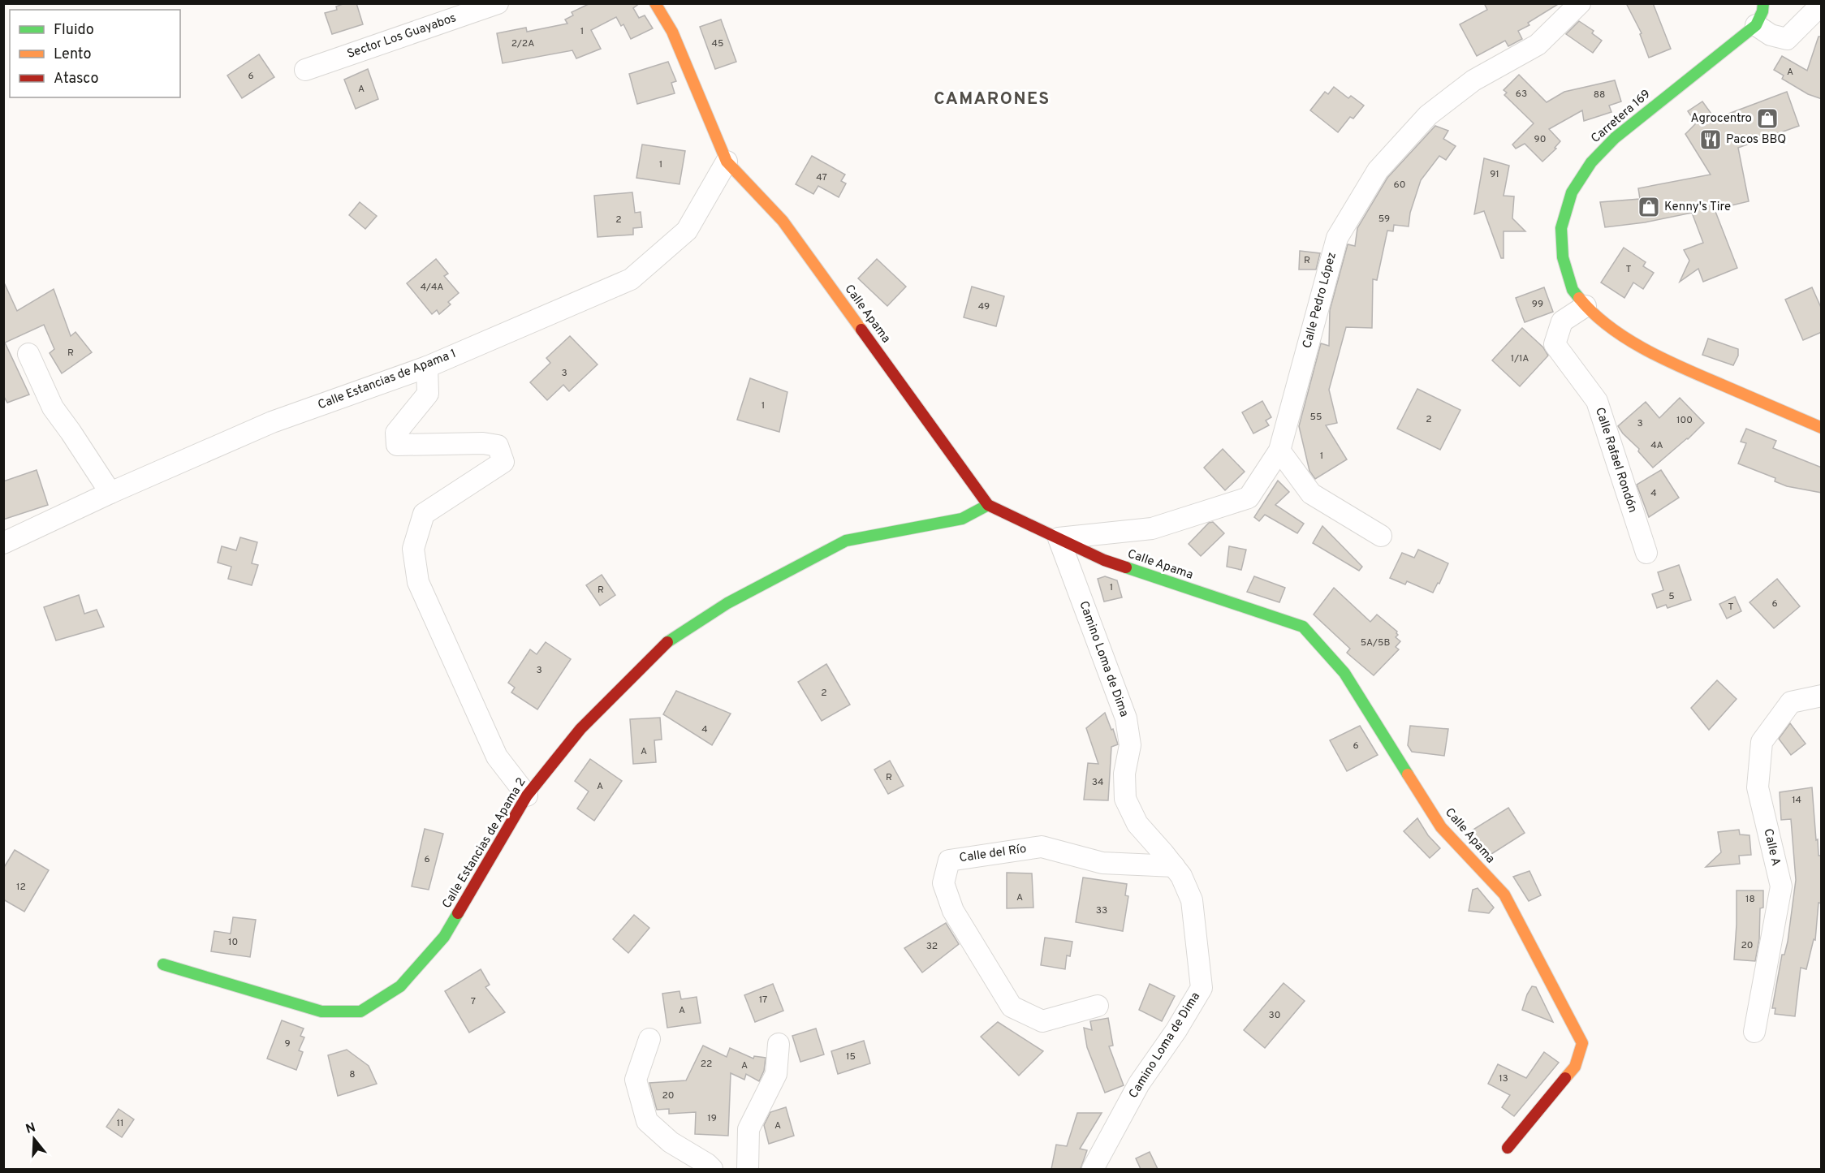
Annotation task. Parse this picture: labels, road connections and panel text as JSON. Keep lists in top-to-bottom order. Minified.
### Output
{"streets":{"street":["Sector Los Guayabos","Carretera 169","Calle Pedro López","Calle Apama","Calle Estancias de Apama 1","Calle Rafael Rondón","Camino Loma de Dima","Calle Estancias de Apama 2","Calle A","Calle del Río"]},"crossings":[["Carretera 169","Calle Rafael Rondón"],["Calle Pedro López","Calle Apama"],["Calle Pedro López","Camino Loma de Dima"],["Calle Apama","Calle Estancias de Apama 1"],["Calle Apama","Camino Loma de Dima"],["Calle Apama","Calle Estancias de Apama 2"],["Camino Loma de Dima","Calle del Río"]],"districts":["CAMARONES"],"places":{"shop":["Agrocentro","Kenny's Tire"],"restaurant":["Pacos BBQ"]},"house_numbers":["1","2/2A","45","A","6","A","63","88","90","1","91","47","60","59","2","R","T","4/4A","99","49","R","1/1A","3","1","55","2","100","3","4A","1","4","1","R","5","6","T","5A/5B","3","2","4","6","A","R","34","A","14","6","12","A","18","33","10","20","32","17","7","A","30","9","15","22","A","8","13","20","19","11","A"],"legend":["Fluido","Lento","Atasco"],"north":"top"}
